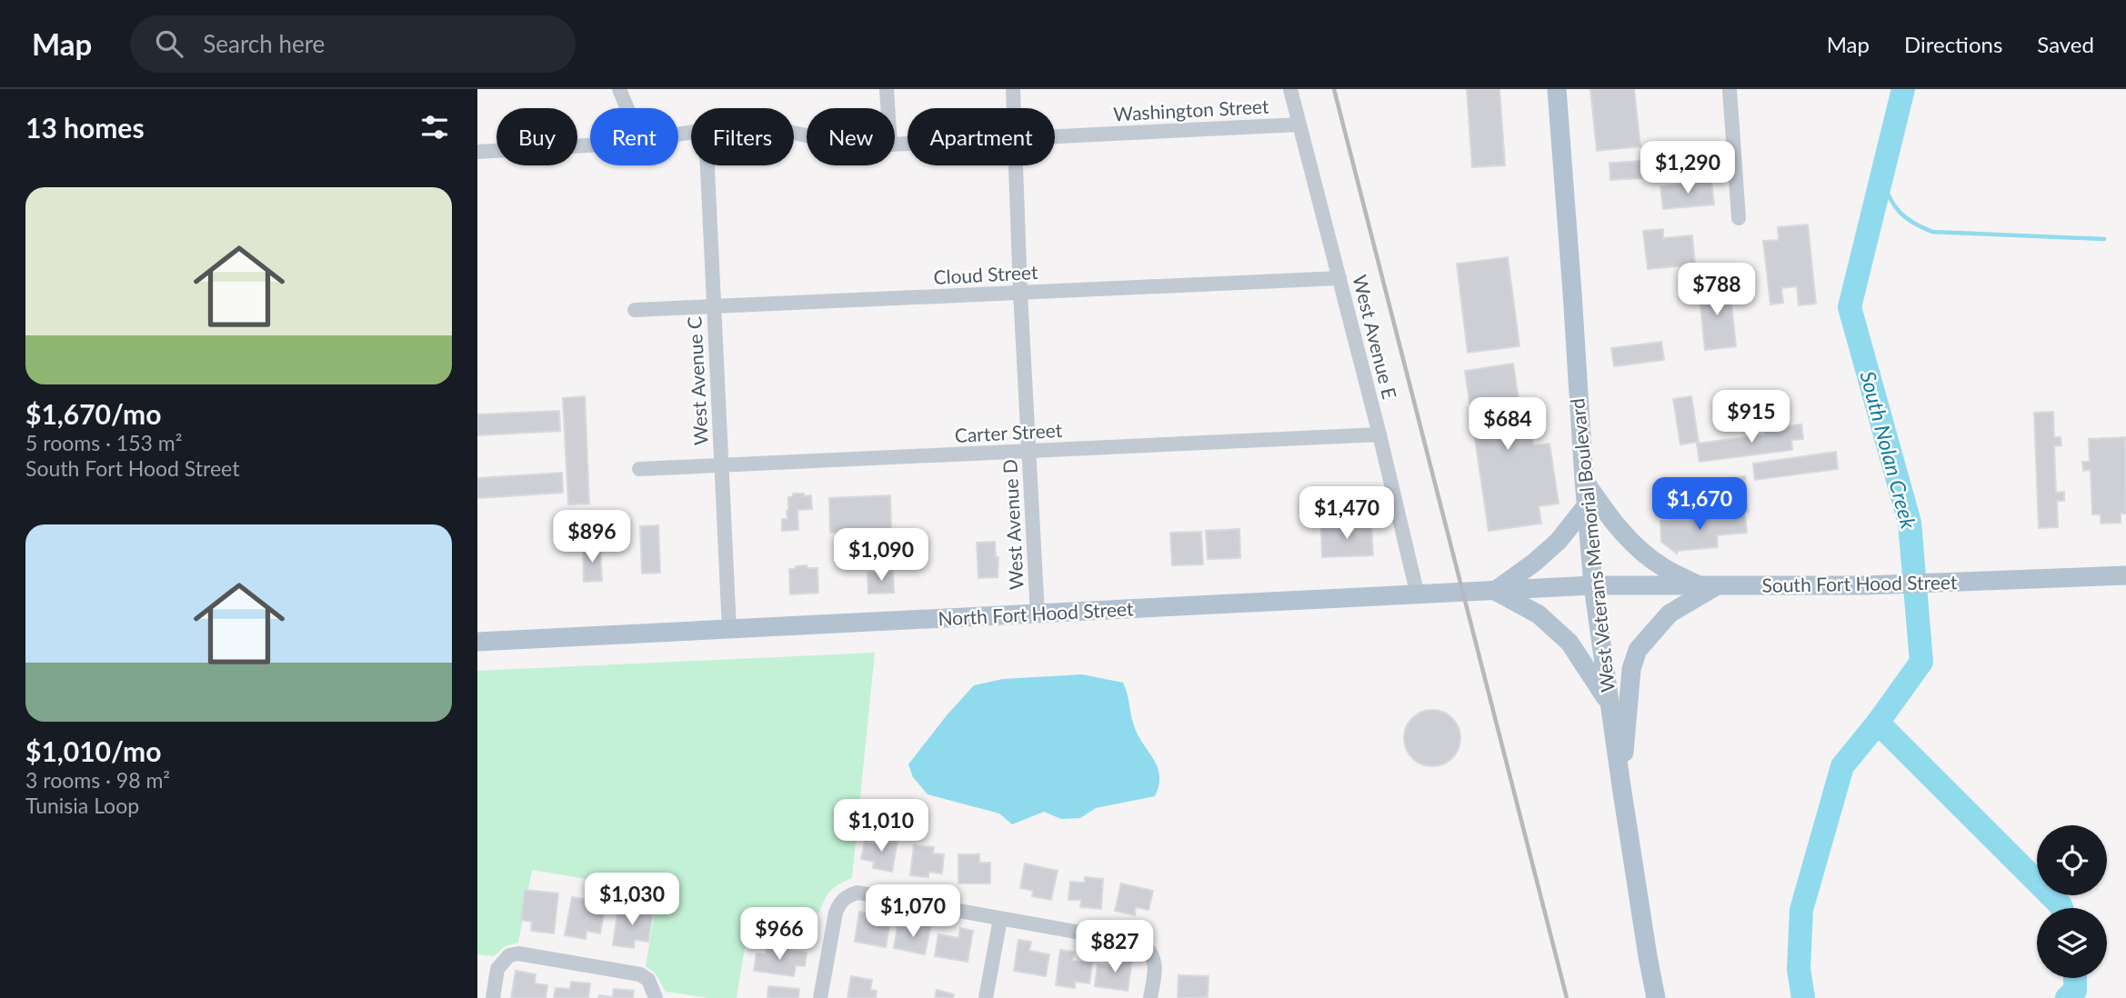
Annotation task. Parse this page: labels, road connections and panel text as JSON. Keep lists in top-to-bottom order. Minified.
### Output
{"streets":{"main road":["West Veterans Memorial Boulevard","South Fort Hood Street","North Fort Hood Street"],"street":["Washington Street","Cloud Street","West Avenue E","West Avenue C","Carter Street","West Avenue D"]},"crossings":[["Washington Street","West Avenue E"],["Cloud Street","West Avenue E"],["Cloud Street","West Avenue C"],["Cloud Street","West Avenue D"],["West Avenue E","Carter Street"],["West Avenue E","North Fort Hood Street"],["West Avenue C","Carter Street"],["West Avenue C","North Fort Hood Street"],["Carter Street","West Avenue D"],["West Avenue D","North Fort Hood Street"],["West Veterans Memorial Boulevard","South Fort Hood Street"],["West Veterans Memorial Boulevard","North Fort Hood Street"],["South Fort Hood Street","North Fort Hood Street"]],"water":["South Nolan Creek"],"page":{"header":"Map","search":"Search here","nav":["Map","Directions","Saved"],"heading":"13 homes","chip":["Buy","Rent","Filters","New","Apartment"],"price":["$1,290","$788","$915","$684","$1,670","$1,470","$896","$1,090","$1,010","$1,030","$1,070","$966","$827"],"list":[{"name":"$1,670/mo","note":"5 rooms · 153 m² · South Fort Hood Street"},{"name":"$1,010/mo","note":"3 rooms · 98 m² · Tunisia Loop"}]}}
